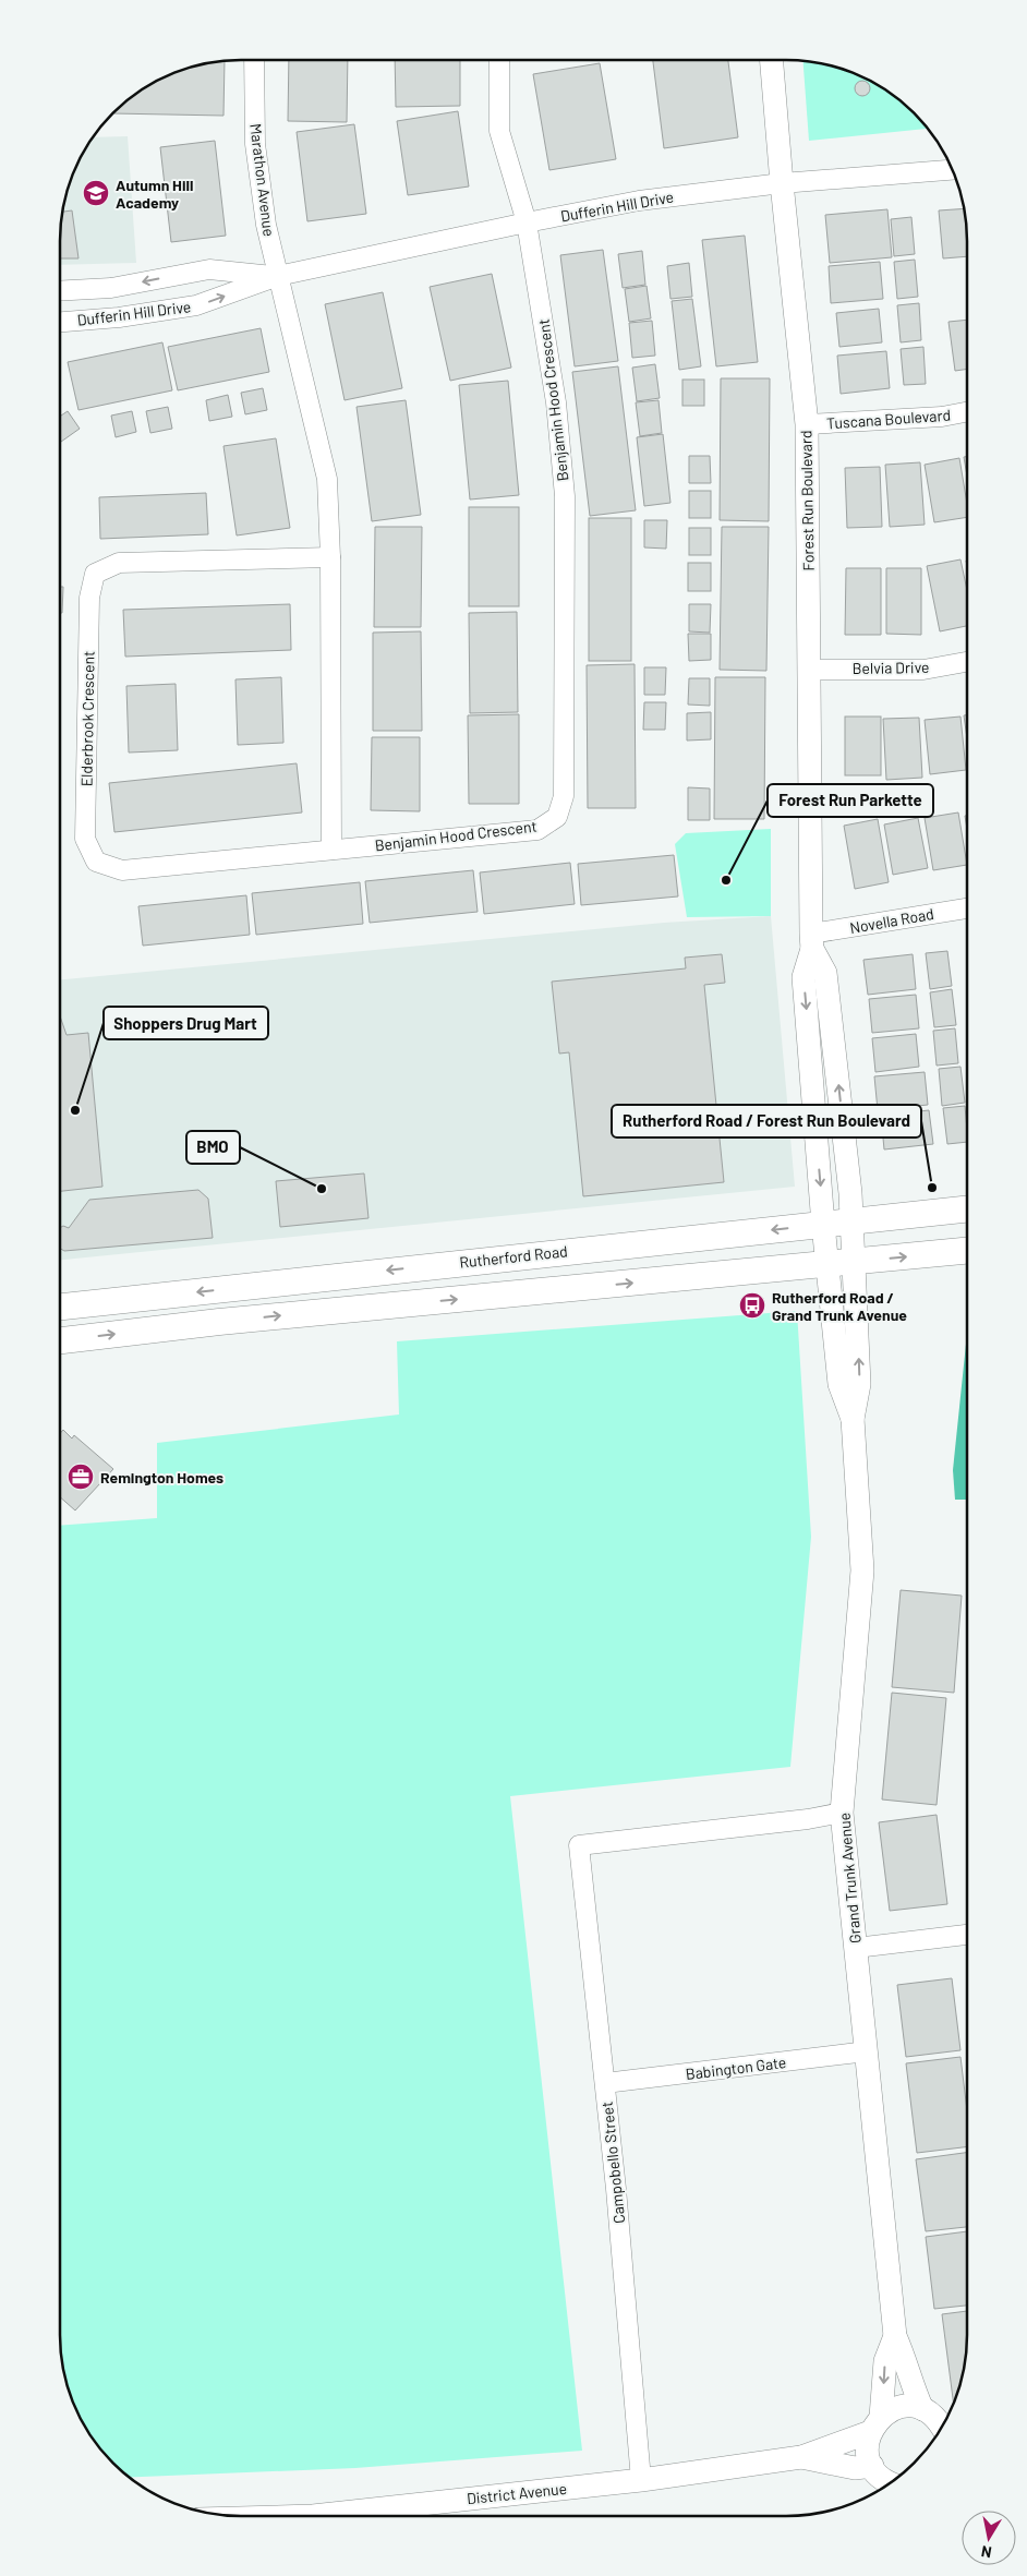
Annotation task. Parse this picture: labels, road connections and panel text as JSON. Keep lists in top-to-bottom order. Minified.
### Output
{"streets":{"main road":["Rutherford Road"],"street":["Marathon Avenue","Dufferin Hill Drive","Benjamin Hood Crescent","Tuscana Boulevard","Forest Run Boulevard","Belvia Drive","Elderbrook Crescent","Novella Road","Grand Trunk Avenue","Babington Gate","Campobello Street","District Avenue"]},"crossings":[["Marathon Avenue","Dufferin Hill Drive"],["Dufferin Hill Drive","Benjamin Hood Crescent"],["Dufferin Hill Drive","Forest Run Boulevard"],["Benjamin Hood Crescent","Elderbrook Crescent"],["Tuscana Boulevard","Forest Run Boulevard"],["Forest Run Boulevard","Belvia Drive"],["Forest Run Boulevard","Novella Road"],["Forest Run Boulevard","Rutherford Road"],["Forest Run Boulevard","Grand Trunk Avenue"],["Grand Trunk Avenue","Babington Gate"],["Grand Trunk Avenue","Campobello Street"],["Grand Trunk Avenue","District Avenue"],["Babington Gate","Campobello Street"],["Campobello Street","District Avenue"]],"places":{"school or university":["Autumn Hill Academy"],"other":["Forest Run Parkette","Shoppers Drug Mart","Rutherford Road / Forest Run Boulevard","BMO"],"bus stop":["Rutherford Road / Grand Trunk Avenue"],"office":["Remington Homes"]},"north":"bottom"}
